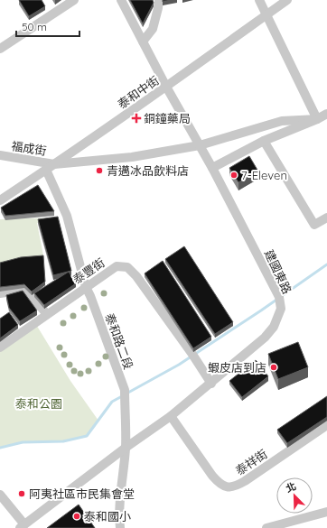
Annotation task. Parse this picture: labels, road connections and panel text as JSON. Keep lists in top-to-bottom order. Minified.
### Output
{"streets":{"street":["泰和中街","福成街","泰豐街","建國東路","泰和路二段","泰祥街"]},"crossings":[["泰和中街","福成街"],["泰和中街","建國東路"],["泰和中街","泰和路二段"],["泰豐街","建國東路"],["泰豐街","泰和路二段"],["建國東路","泰和路二段"],["建國東路","泰祥街"]],"parks":["泰和公園"],"places":{"health":["銅鐘藥局"],"other":["青邁冰品飲料店","7-Eleven","蝦皮店到店","阿夷社區市民集會堂","泰和國小"]},"scale_bar":"50 m","north":"top left"}
